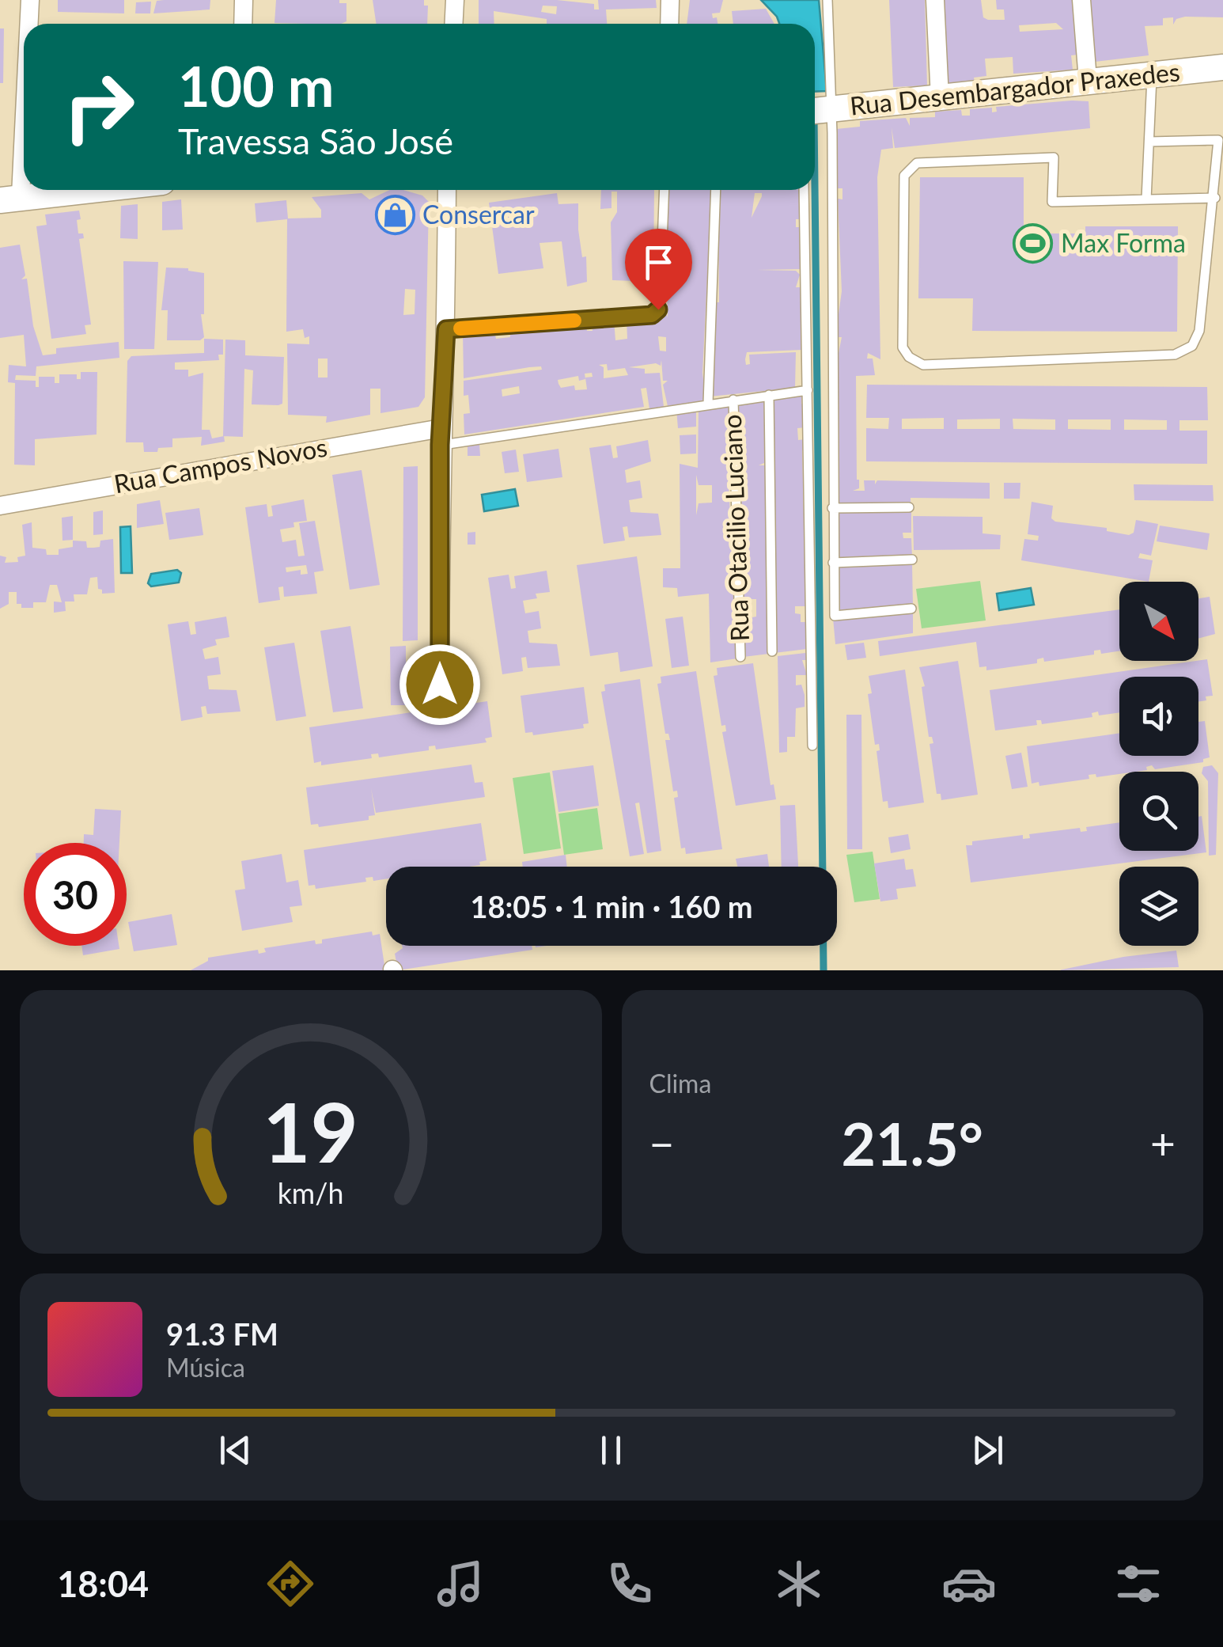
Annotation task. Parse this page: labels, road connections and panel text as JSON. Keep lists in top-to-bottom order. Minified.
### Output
{"streets":{"street":["Rua Desembargador Praxedes","Rua Campos Novos"],"lane":["Rua Otacilio Luciano"]},"crossings":[["Rua Campos Novos","Rua Otacilio Luciano"]],"places":{"shop":["Consercar"],"sports":["Max Forma"]},"north":"bottom right","page":{"turn":["100 m","Travessa São José"],"limit":"30","trip":"18:05 · 1 min · 160 m","tile":"Clima","heat":["−","21.5°","+"],"song":["91.3 FM","Música"],"tabs":"18:04","gauge":["19","km/h"]}}
